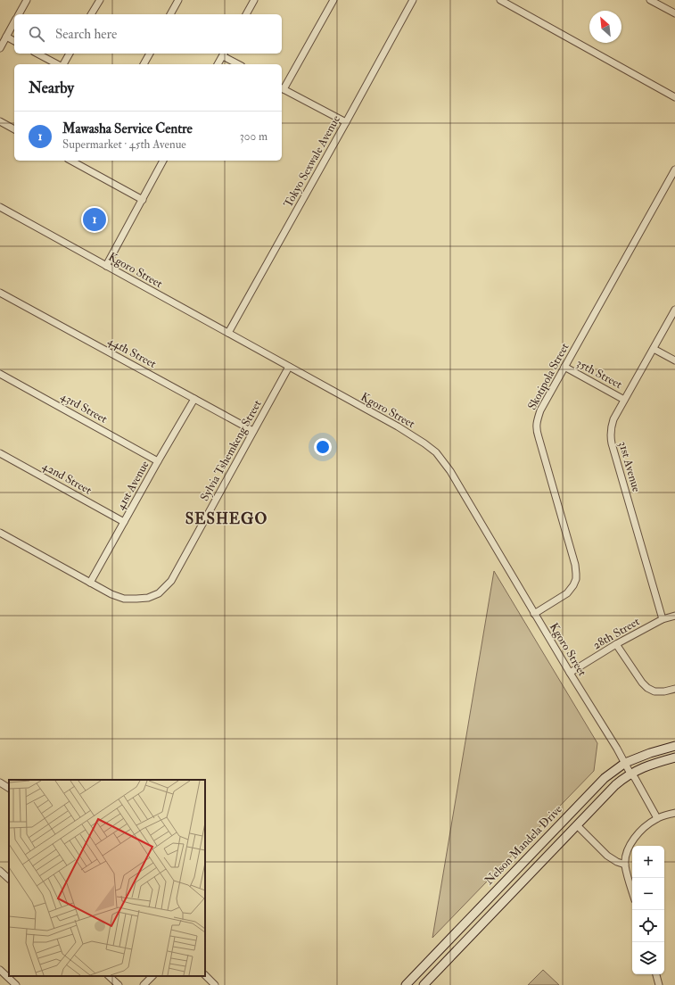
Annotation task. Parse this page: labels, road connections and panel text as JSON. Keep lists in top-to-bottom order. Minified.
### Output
{"streets":{"main road":["Nelson Mandela Drive"],"street":["Tokyo Sexwale Avenue","Kgoro Street","44th Street","35th Street","Skotipola Street","43rd Street","Sylvia Tshemkeng Street","31st Avenue","42nd Street","41st Avenue","28th Street"]},"crossings":[["Tokyo Sexwale Avenue","Kgoro Street"],["Kgoro Street","Skotipola Street"],["Kgoro Street","Sylvia Tshemkeng Street"],["Kgoro Street","28th Street"],["Kgoro Street","Nelson Mandela Drive"],["44th Street","Sylvia Tshemkeng Street"],["44th Street","41st Avenue"],["35th Street","Skotipola Street"],["35th Street","31st Avenue"],["43rd Street","41st Avenue"],["Sylvia Tshemkeng Street","41st Avenue"],["31st Avenue","28th Street"],["42nd Street","41st Avenue"]],"districts":["SESHEGO"],"north":"top left","page":{"search":"Search here","heading":"Nearby","list":[{"mark":"1","name":"Mawasha Service Centre","note":"Supermarket · 45th Avenue","value":"300 m"}],"pins":"1","map_buttons":["+","−"]}}
